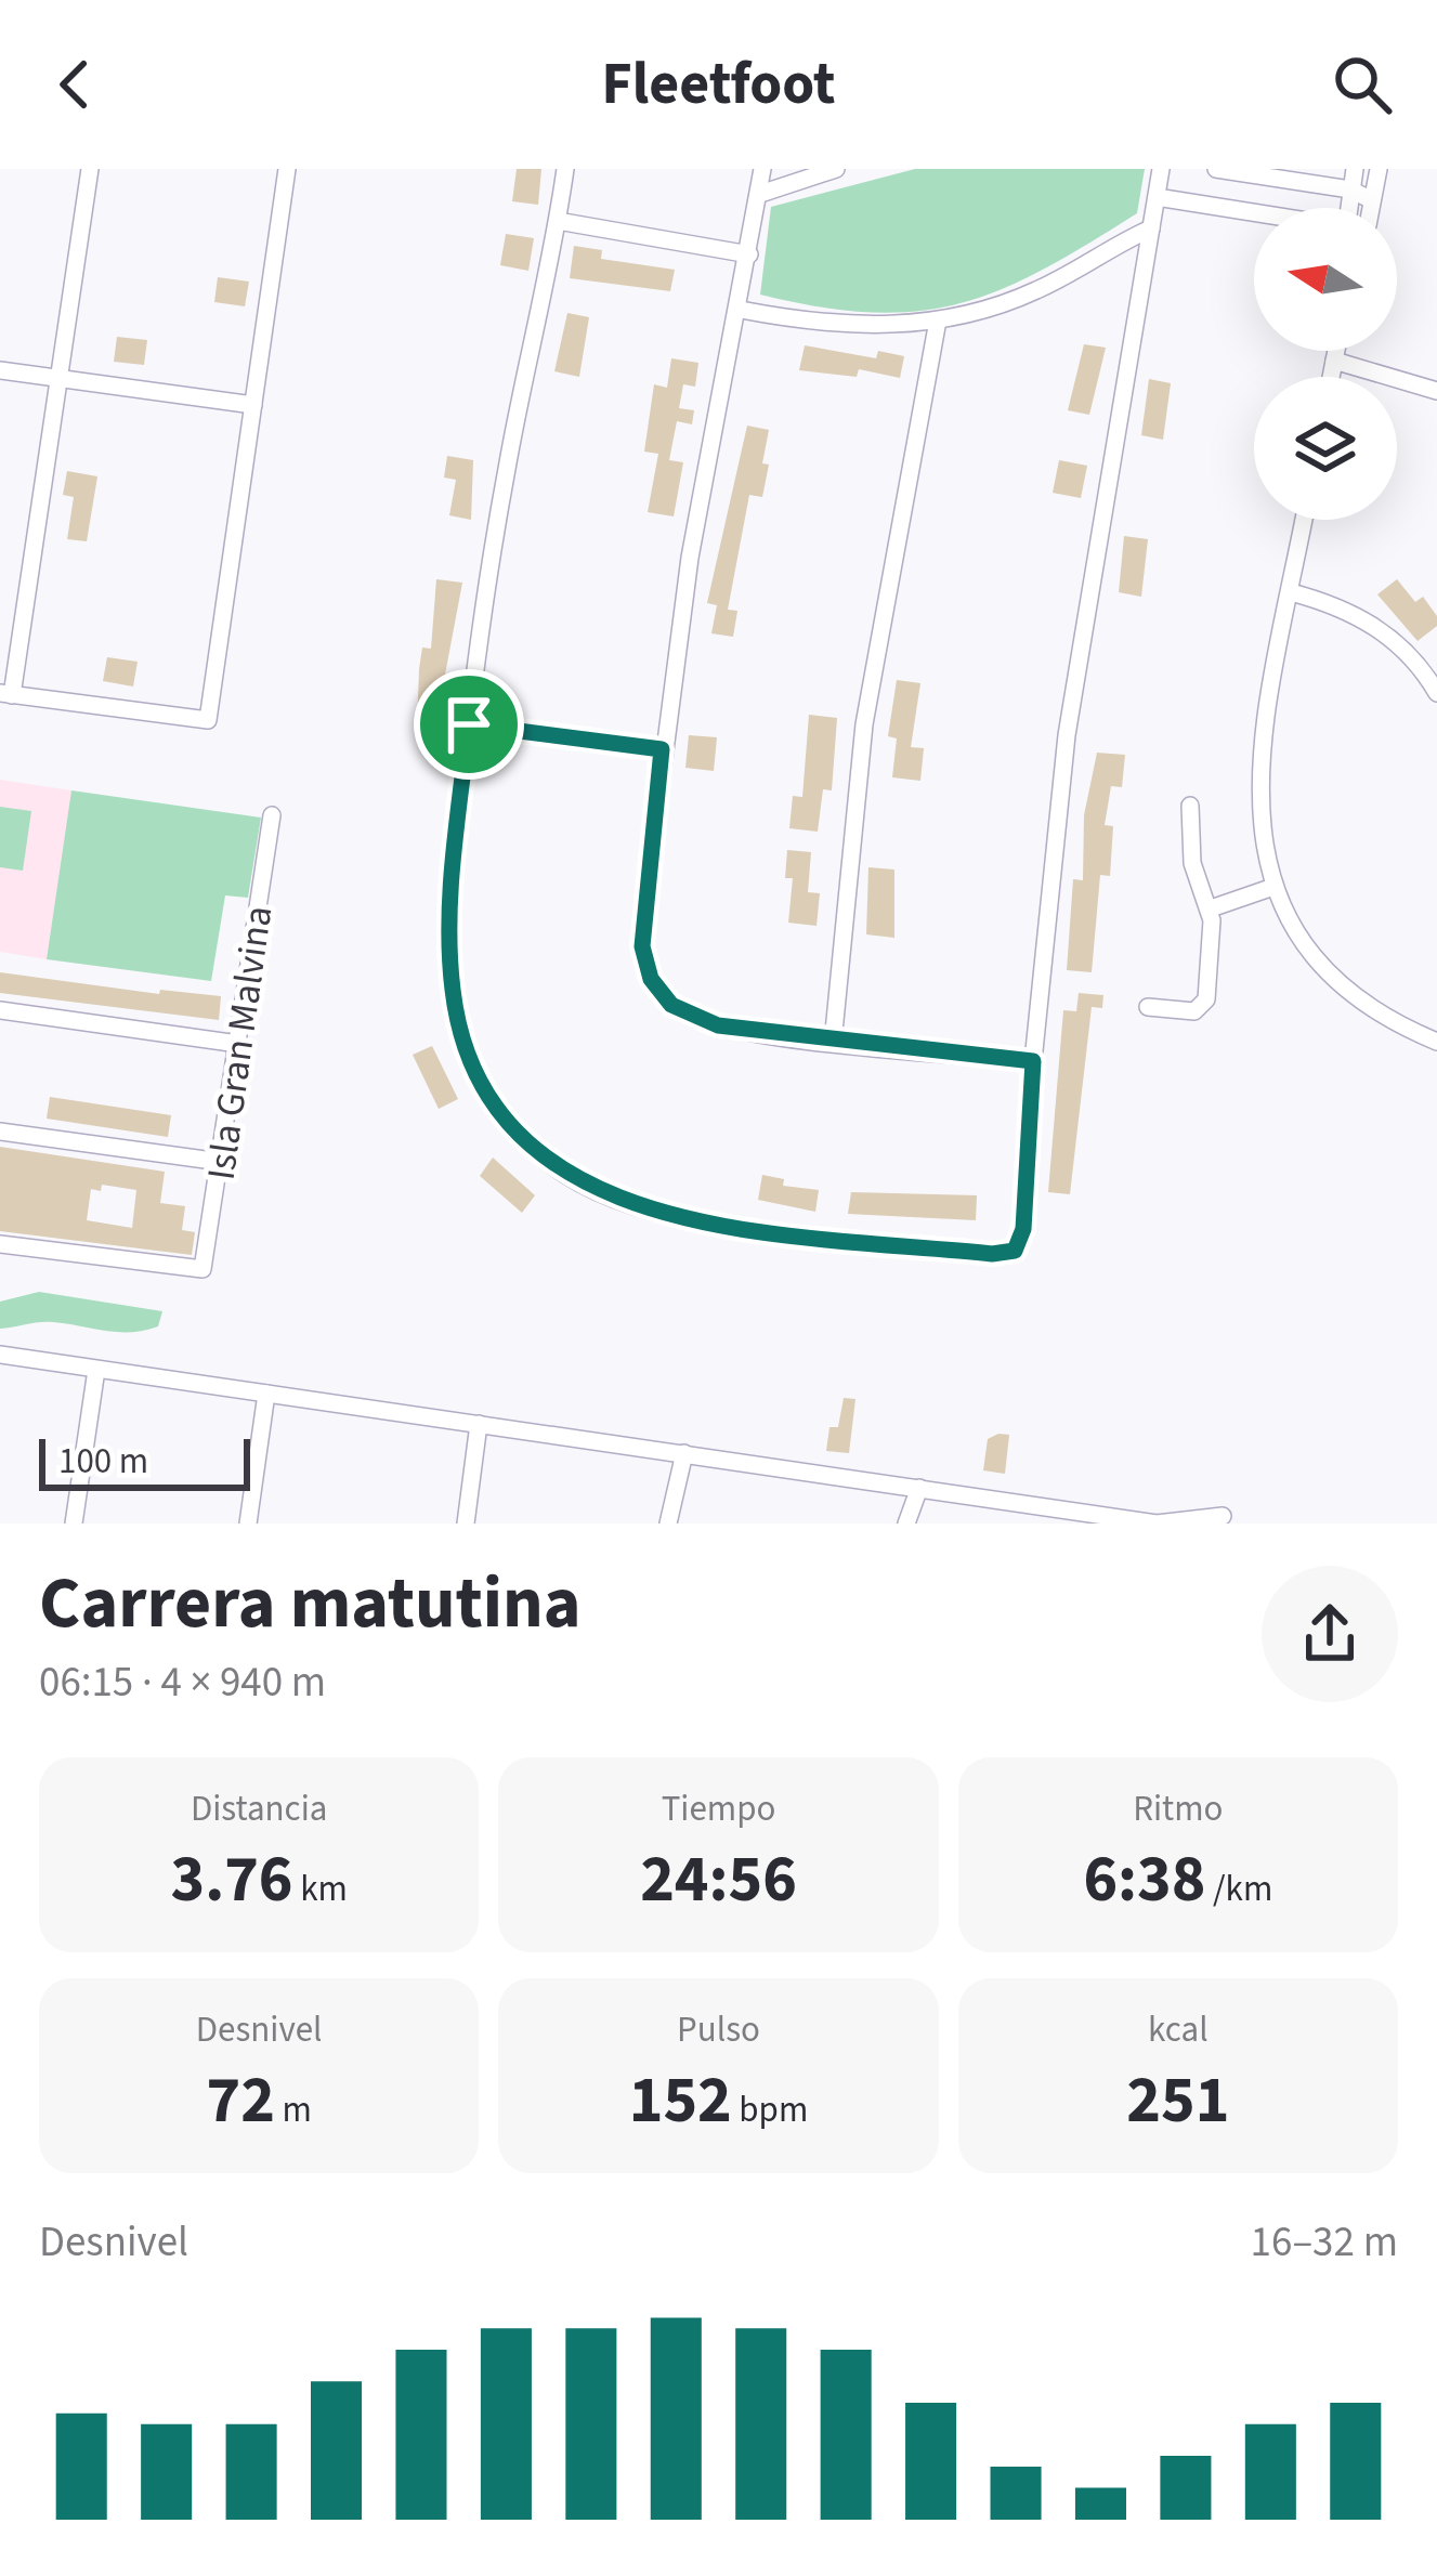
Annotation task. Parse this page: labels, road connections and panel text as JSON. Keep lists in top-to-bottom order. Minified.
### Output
{"streets":{"street":["Isla Gran Malvina"]},"scale_bar":"100 m","north":"left","page":{"header":"Fleetfoot","scale":"100 m","heading":["Carrera matutina","06:15 · 4 × 940 m"],"stats":[["Distancia","3.76 km"],["Tiempo","24:56"],["Ritmo","6:38 /km"],["Desnivel","72 m"],["Pulso","152 bpm"],["kcal","251"]],"chart":["Desnivel","16–32 m"]}}
